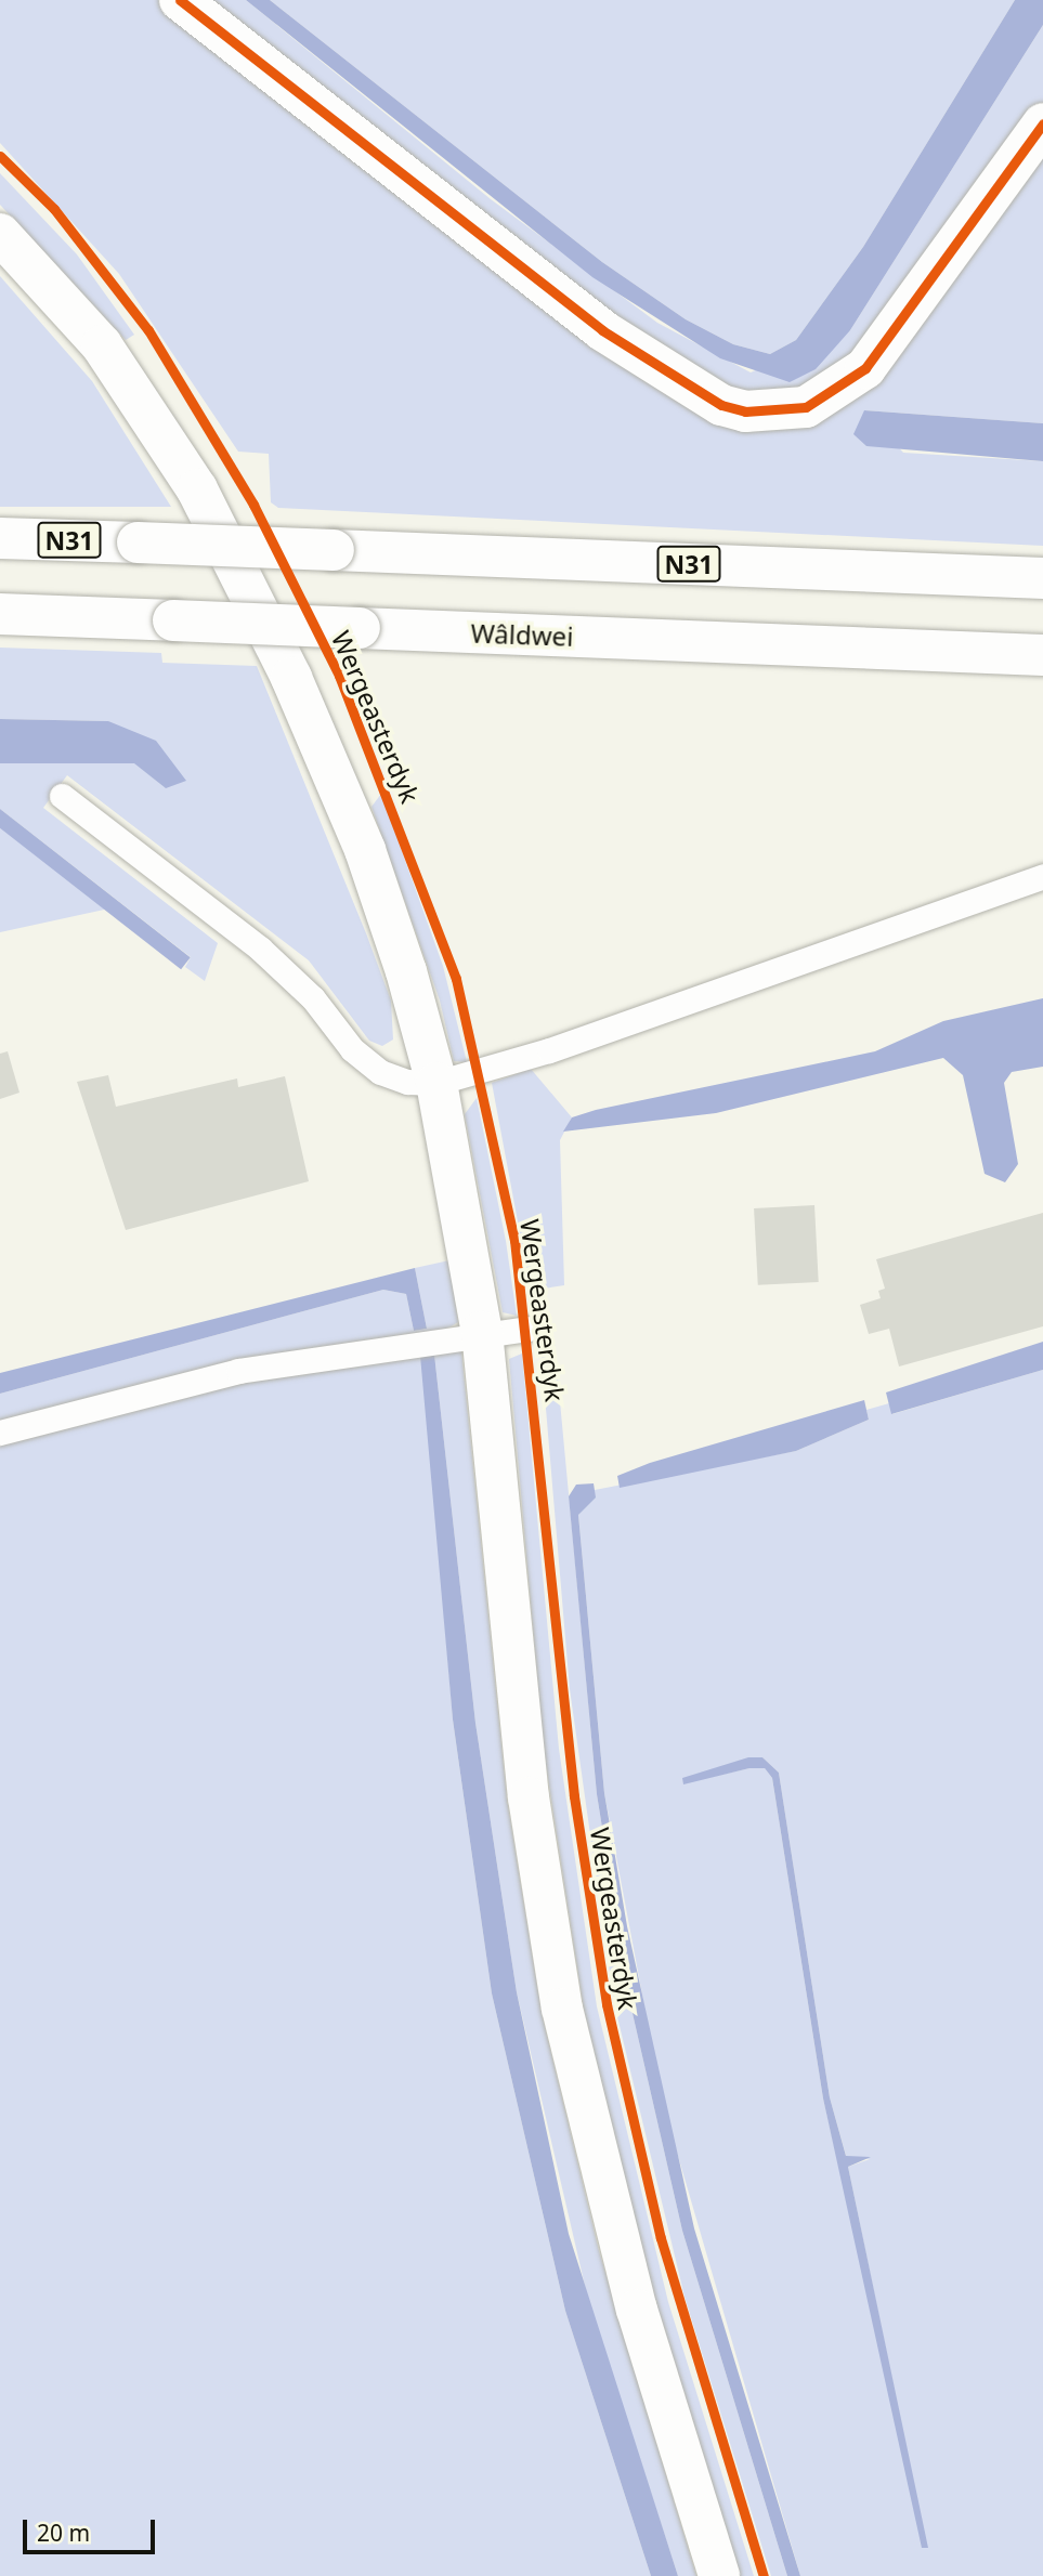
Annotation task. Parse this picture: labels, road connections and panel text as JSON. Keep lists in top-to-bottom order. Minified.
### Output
{"streets":{"main road":["N31","Wâldwei"],"cycle path":["Wergeasterdyk"]},"scale_bar":"20 m"}
